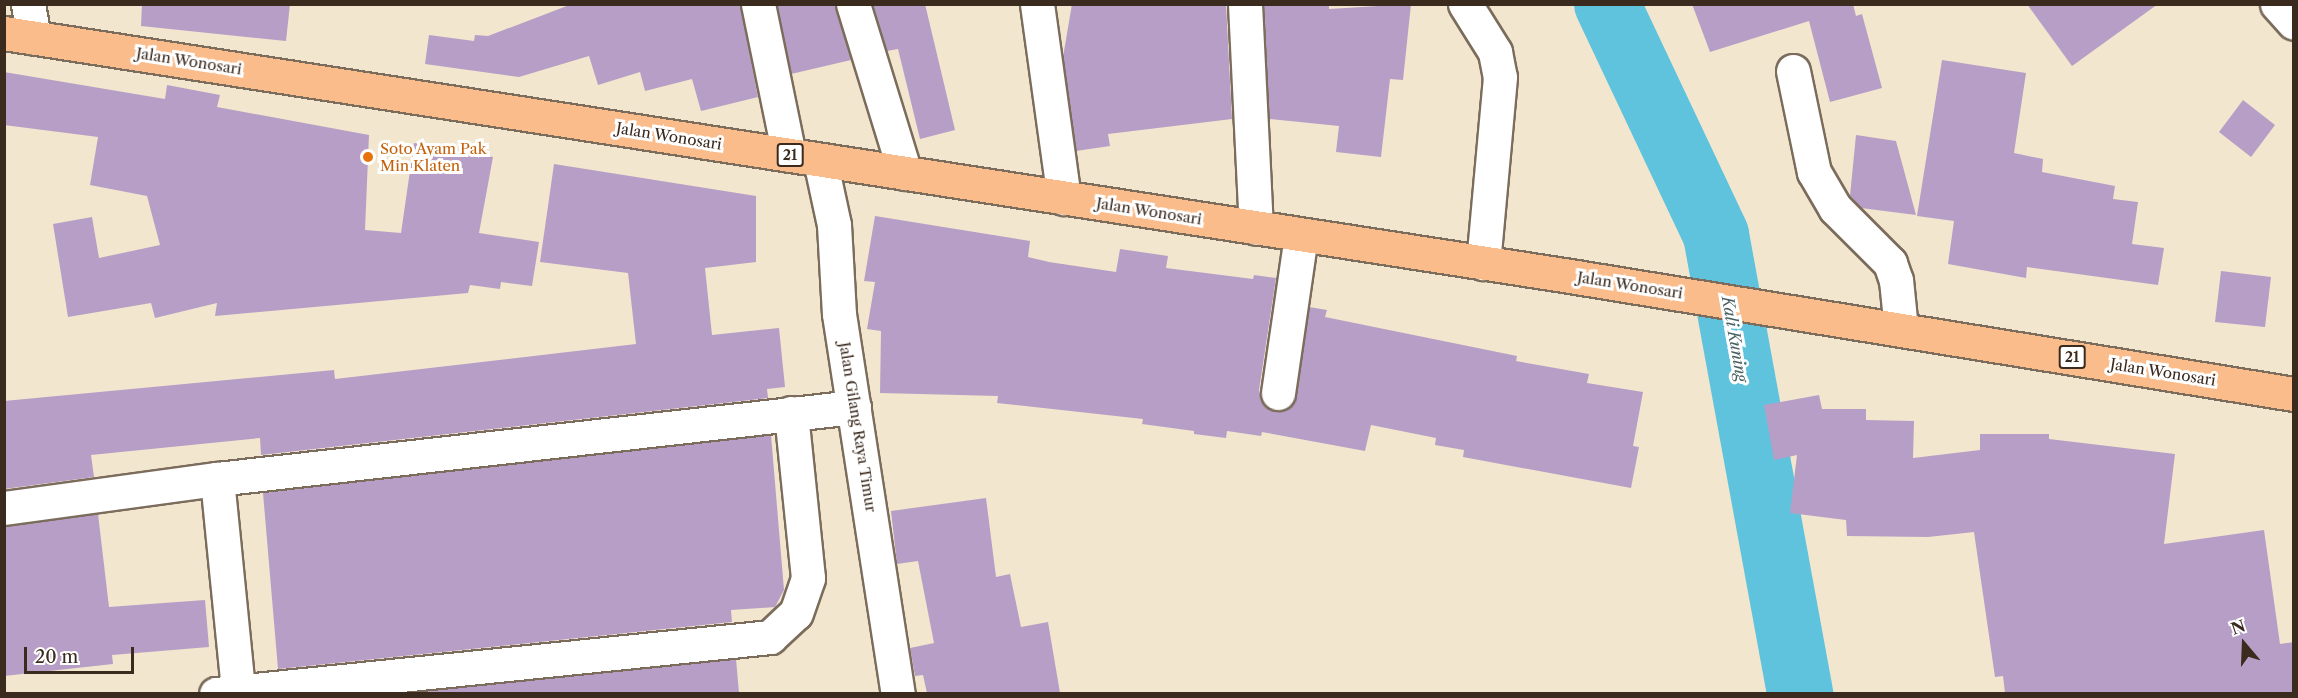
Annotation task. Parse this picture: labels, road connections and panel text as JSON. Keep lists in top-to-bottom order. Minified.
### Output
{"streets":{"highway":["Jalan Wonosari","21"],"street":["Jalan Gilang Raya Timur"]},"crossings":[["Jalan Wonosari","Jalan Gilang Raya Timur"]],"water":["Kali Kuning"],"places":["Soto Ayam Pak Min Klaten"],"scale_bar":"20 m","north":"top"}
